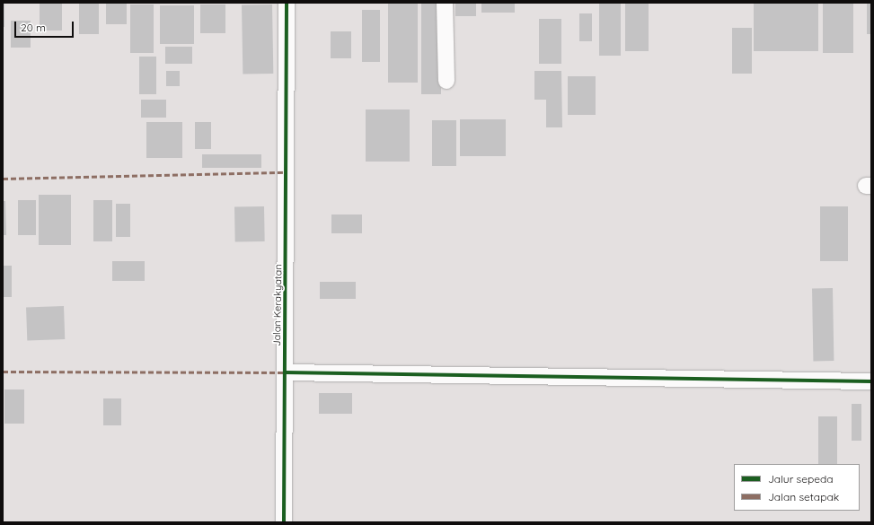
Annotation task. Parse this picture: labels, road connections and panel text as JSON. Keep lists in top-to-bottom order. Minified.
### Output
{"streets":{"street":["Jalan Kerakyatan"]},"legend":["Jalur sepeda","Jalan setapak"],"scale_bar":"20 m"}
